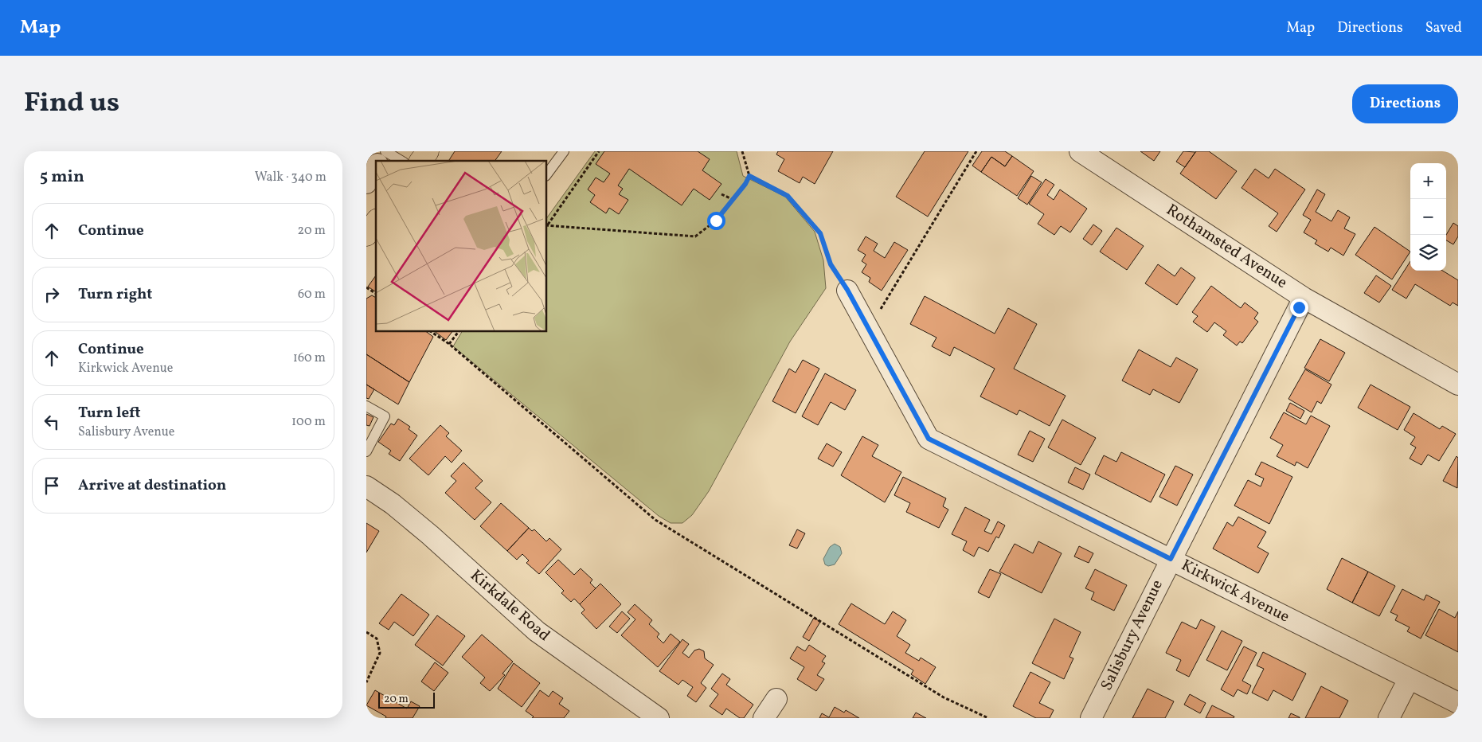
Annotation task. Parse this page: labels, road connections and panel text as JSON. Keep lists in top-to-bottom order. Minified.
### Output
{"streets":{"street":["Rothamsted Avenue","Kirkwick Avenue","Kirkdale Road","Salisbury Avenue"]},"crossings":[["Rothamsted Avenue","Salisbury Avenue"],["Kirkwick Avenue","Salisbury Avenue"]],"scale_bar":"20 m","page":{"header":"Map","nav":["Map","Directions","Saved"],"title":"Find us","buttons":"Directions","heading":["5 min","Walk · 340 m"],"map_buttons":["+","−"],"list":[["Continue","20 m"],["Turn right","60 m"],["Continue","Kirkwick Avenue","160 m"],["Turn left","Salisbury Avenue","100 m"],"Arrive at destination"],"scale":"20 m"}}
